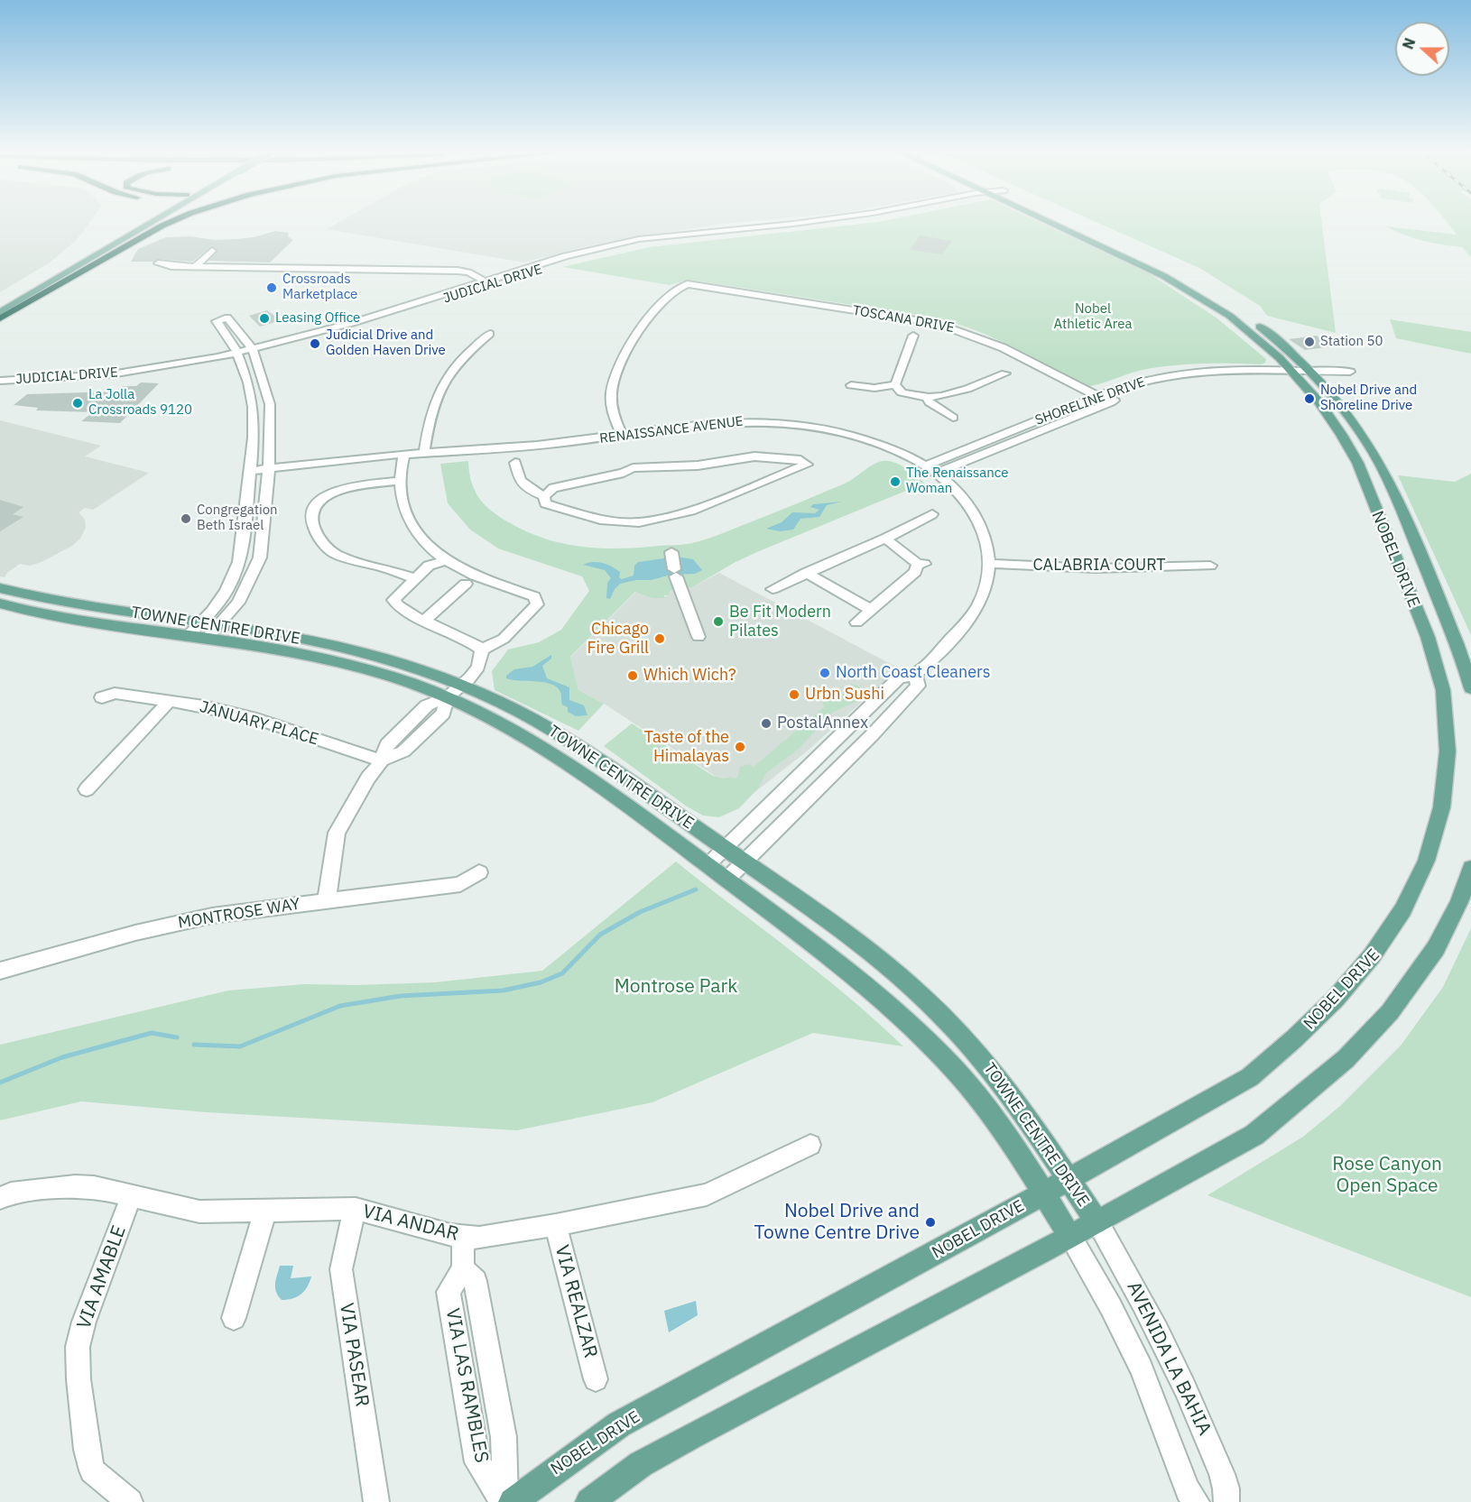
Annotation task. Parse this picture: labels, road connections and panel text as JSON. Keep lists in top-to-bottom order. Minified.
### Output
{"streets":{"main road":["NOBEL DRIVE","TOWNE CENTRE DRIVE"],"street":["JUDICIAL DRIVE","TOSCANA DRIVE","SHORELINE DRIVE","RENAISSANCE AVENUE","CALABRIA COURT","JANUARY PLACE","MONTROSE WAY","VIA ANDAR","VIA AMABLE","VIA REALZAR","VIA PASEAR","AVENIDA LA BAHIA","VIA LAS RAMBLES"]},"crossings":[["TOSCANA DRIVE","SHORELINE DRIVE"],["TOSCANA DRIVE","RENAISSANCE AVENUE"],["SHORELINE DRIVE","RENAISSANCE AVENUE"],["SHORELINE DRIVE","NOBEL DRIVE"],["RENAISSANCE AVENUE","CALABRIA COURT"],["RENAISSANCE AVENUE","TOWNE CENTRE DRIVE"],["NOBEL DRIVE","TOWNE CENTRE DRIVE"],["TOWNE CENTRE DRIVE","AVENIDA LA BAHIA"],["VIA ANDAR","VIA AMABLE"],["VIA ANDAR","VIA REALZAR"],["VIA ANDAR","VIA PASEAR"],["VIA ANDAR","VIA LAS RAMBLES"]],"parks":["Nobel Athletic Area","Montrose Park","Rose Canyon Open Space"],"places":["Crossroads Marketplace","Leasing Office","Station 50","Judicial Drive and Golden Haven Drive","Nobel Drive and Shoreline Drive","La Jolla Crossroads 9120","The Renaissance Woman","Congregation Beth Israel","Be Fit Modern Pilates","Chicago Fire Grill","North Coast Cleaners","Which Wich?","Urbn Sushi","PostalAnnex","Taste of the Himalayas","Nobel Drive and Towne Centre Drive"],"north":"left"}
